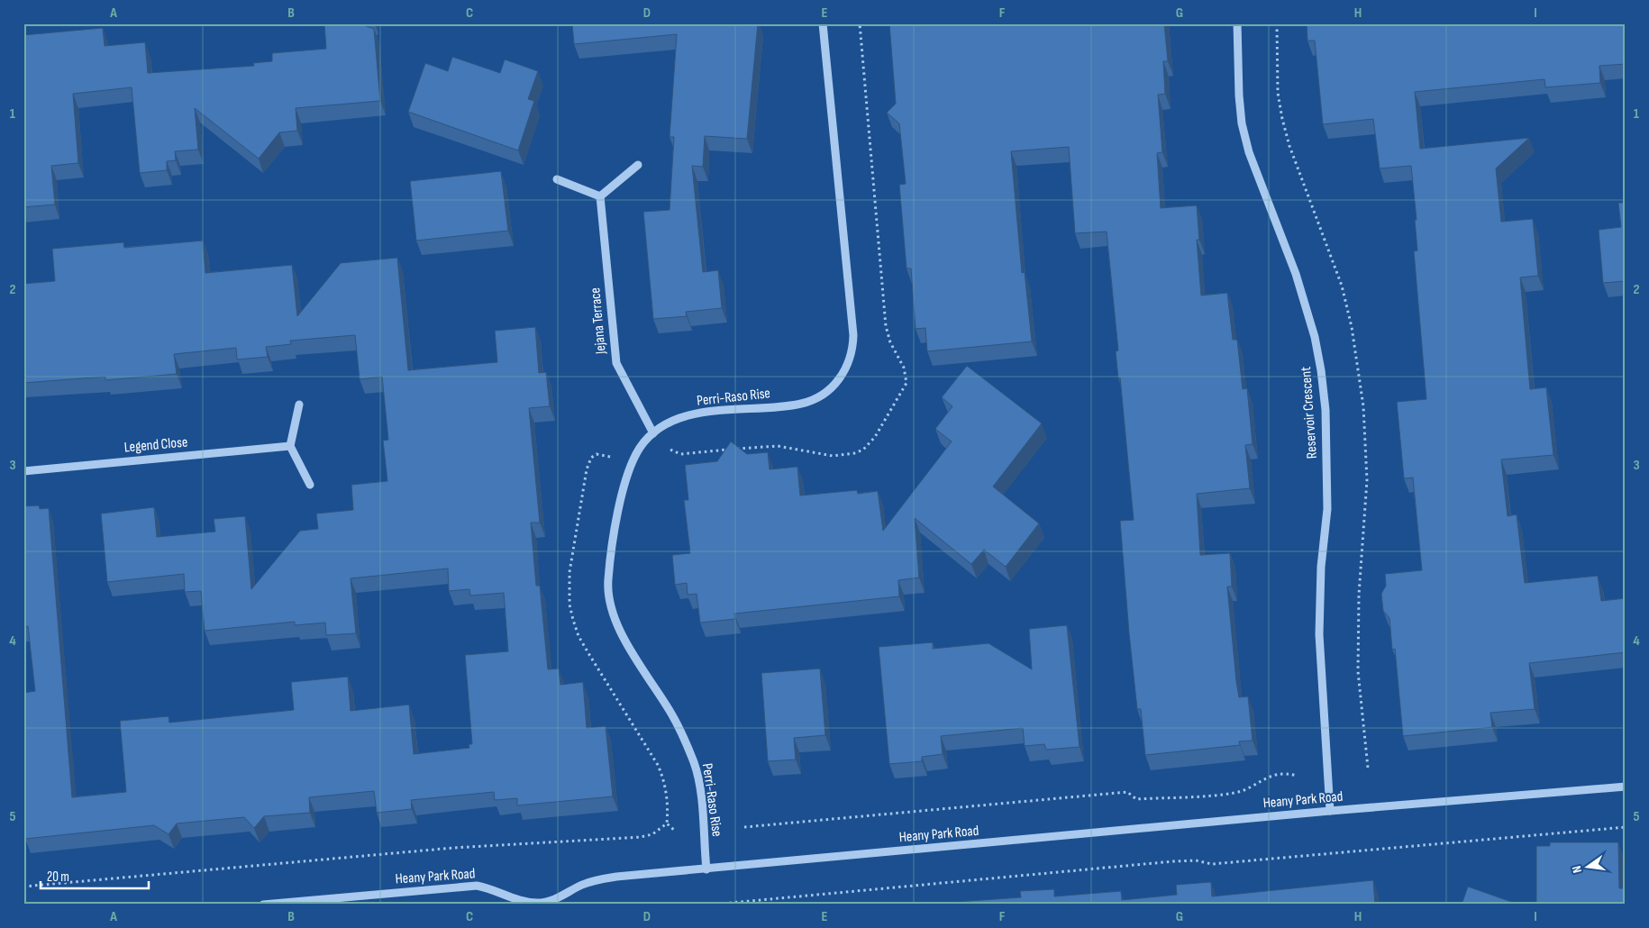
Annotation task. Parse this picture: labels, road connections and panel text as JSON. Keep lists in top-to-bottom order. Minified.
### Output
{"streets":{"street":["Jejana Terrace","Perri-Raso Rise","Reservoir Crescent","Legend Close","Heany Park Road"]},"crossings":[["Jejana Terrace","Perri-Raso Rise"],["Perri-Raso Rise","Heany Park Road"],["Reservoir Crescent","Heany Park Road"]],"scale_bar":"20 m","north":"left","grid":{"columns":["A","B","C","D","E","F","G","H","I"],"rows":["1","2","3","4","5"]}}
